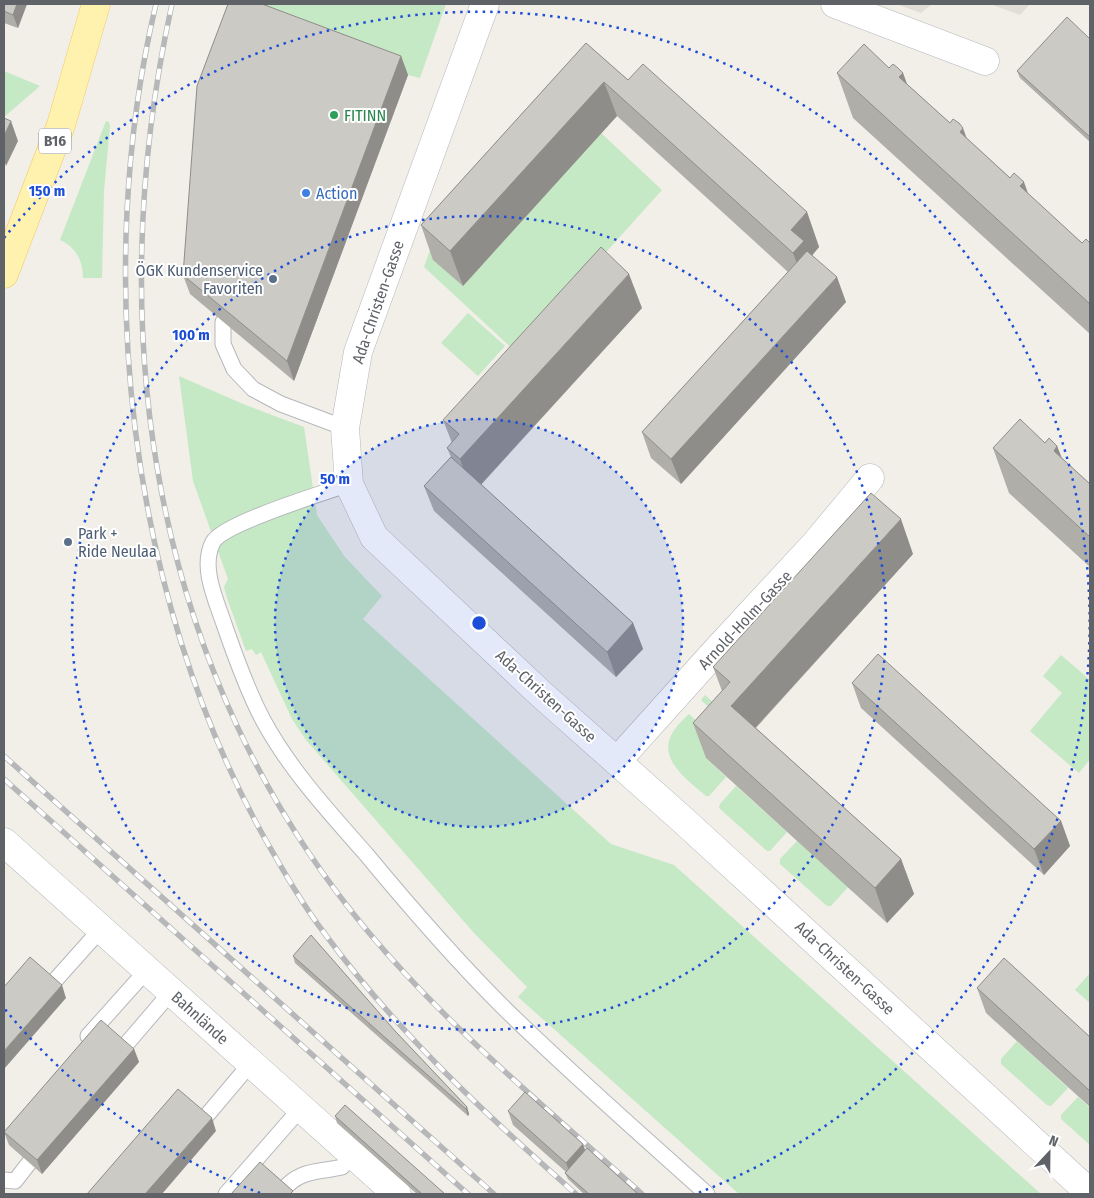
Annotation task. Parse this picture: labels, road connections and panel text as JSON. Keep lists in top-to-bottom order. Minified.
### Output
{"streets":{"main road":["B16"],"street":["Ada-Christen-Gasse","Arnold-Holm-Gasse","Bahnlände"]},"crossings":[["Ada-Christen-Gasse","Arnold-Holm-Gasse"]],"places":["FITINN","Action","ÖGK Kundenservice Favoriten","Park + Ride Neulaa"],"north":"top","rings":["150 m","100 m","50 m"]}
